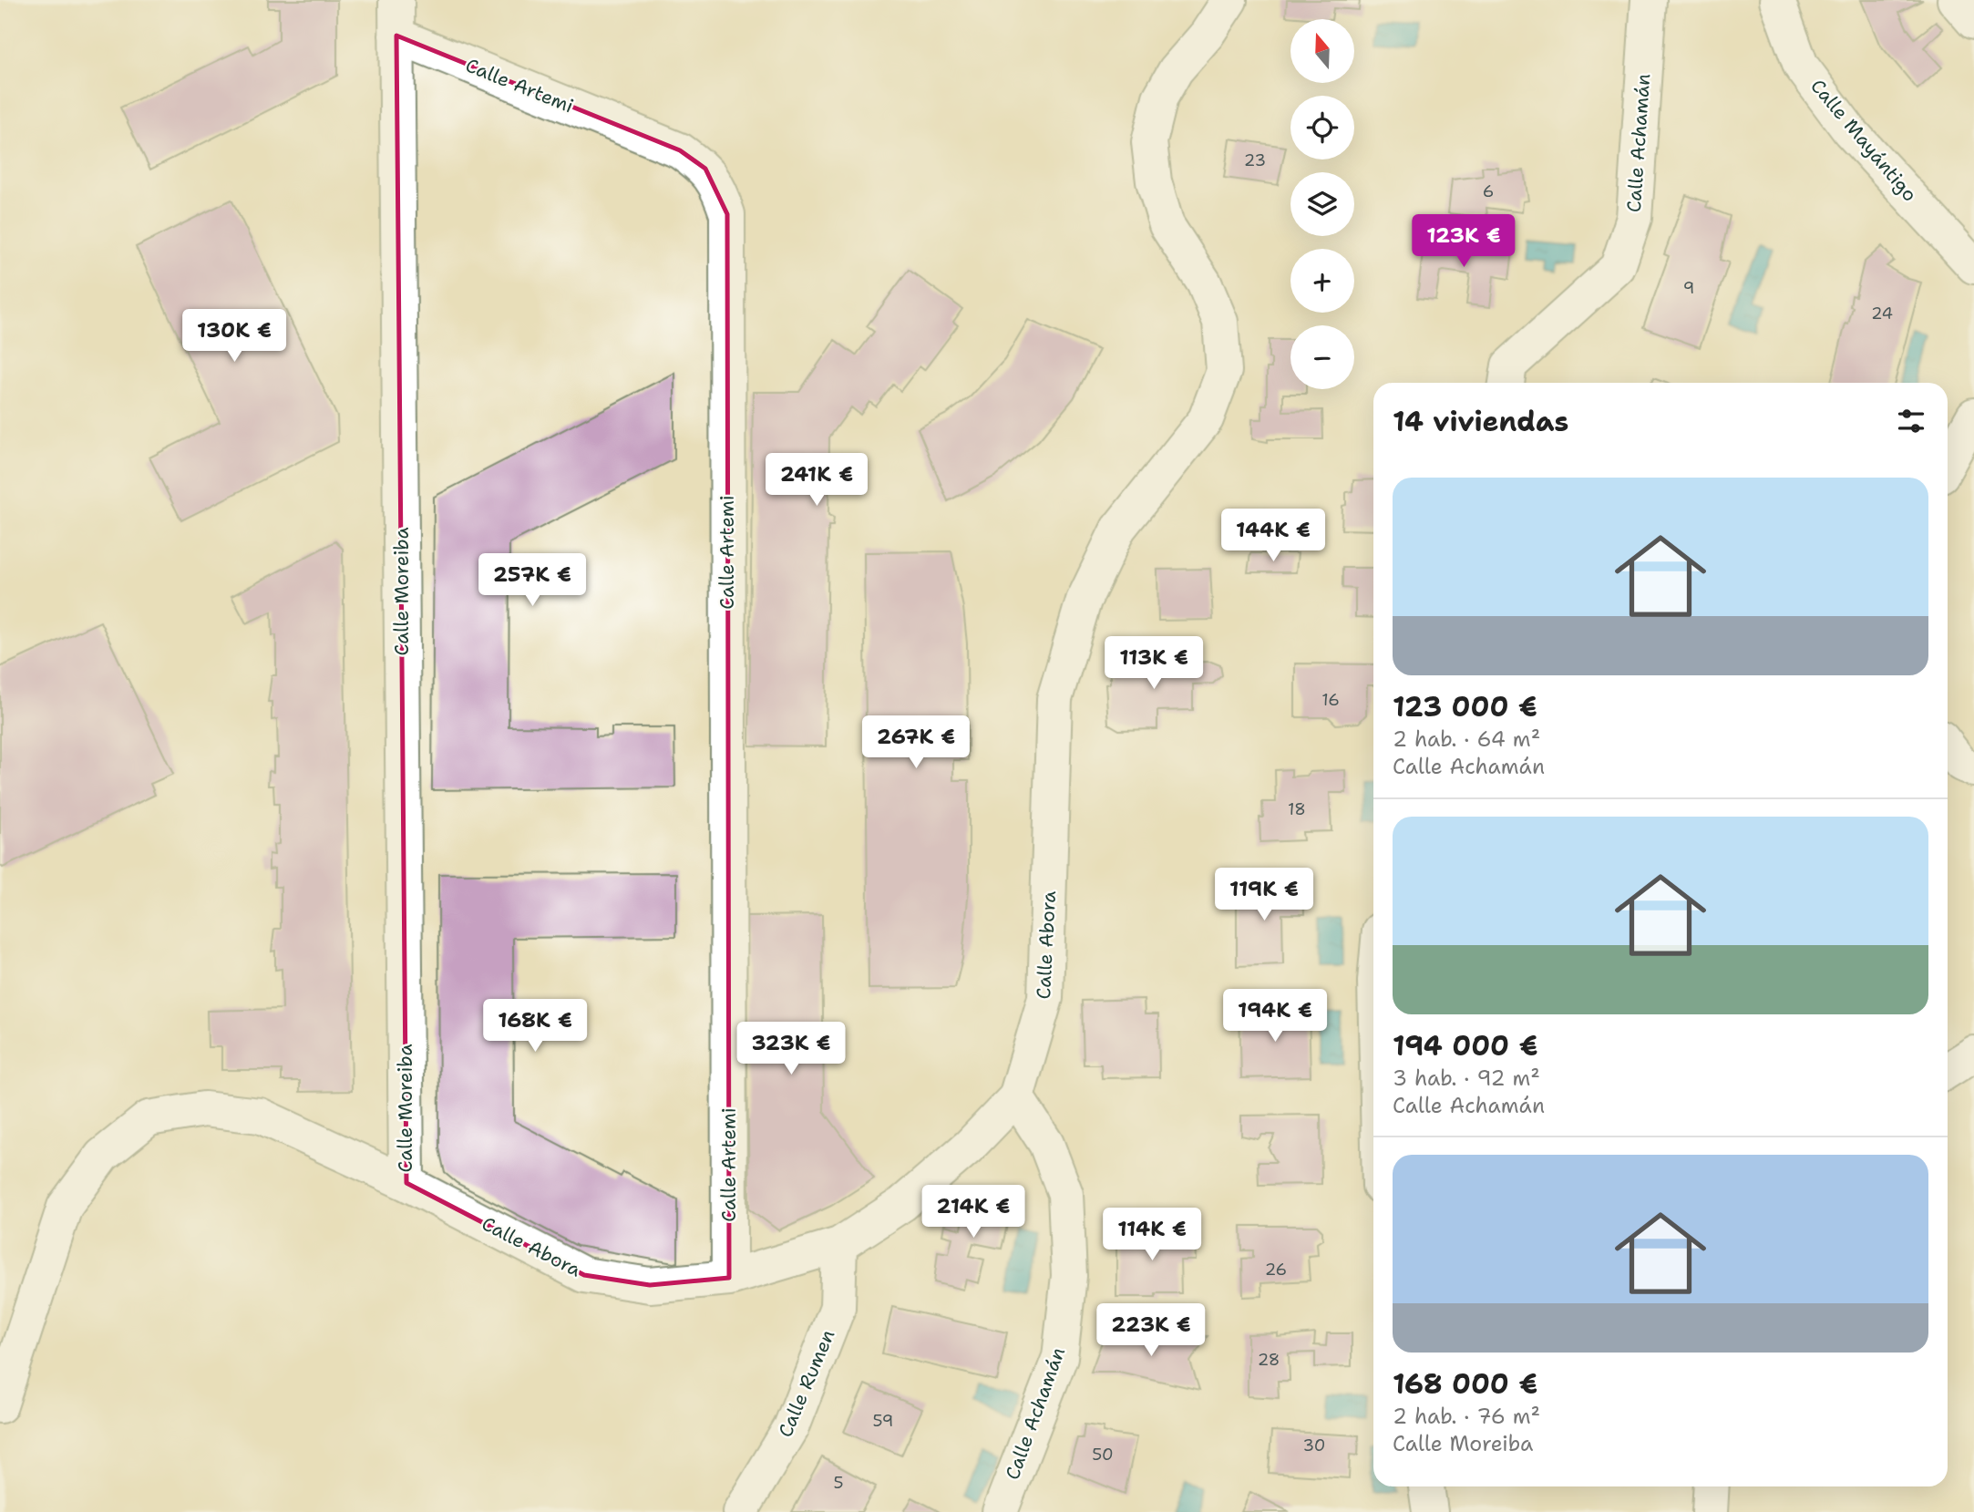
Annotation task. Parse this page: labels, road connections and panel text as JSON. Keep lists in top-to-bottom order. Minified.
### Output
{"streets":{"street":["Calle Artemi","Calle Mayántigo","Calle Achamán","Calle Moreiba","Calle Abora","Calle Rumen"]},"crossings":[["Calle Artemi","Calle Moreiba"],["Calle Artemi","Calle Abora"],["Calle Achamán","Calle Abora"],["Calle Moreiba","Calle Abora"],["Calle Abora","Calle Rumen"]],"house_numbers":["23","6","9","24","16","18","26","28","59","30","50","5"],"north":"top","page":{"map_buttons":["+","−"],"price":["123K €","130K €","241K €","144K €","257K €","113K €","267K €","119K €","194K €","168K €","323K €","214K €","114K €","223K €"],"heading":"14 viviendas","list":[{"name":"123 000 €","note":"2 hab. · 64 m² · Calle Achamán"},{"name":"194 000 €","note":"3 hab. · 92 m² · Calle Achamán"},{"name":"168 000 €","note":"2 hab. · 76 m² · Calle Moreiba"}]}}
